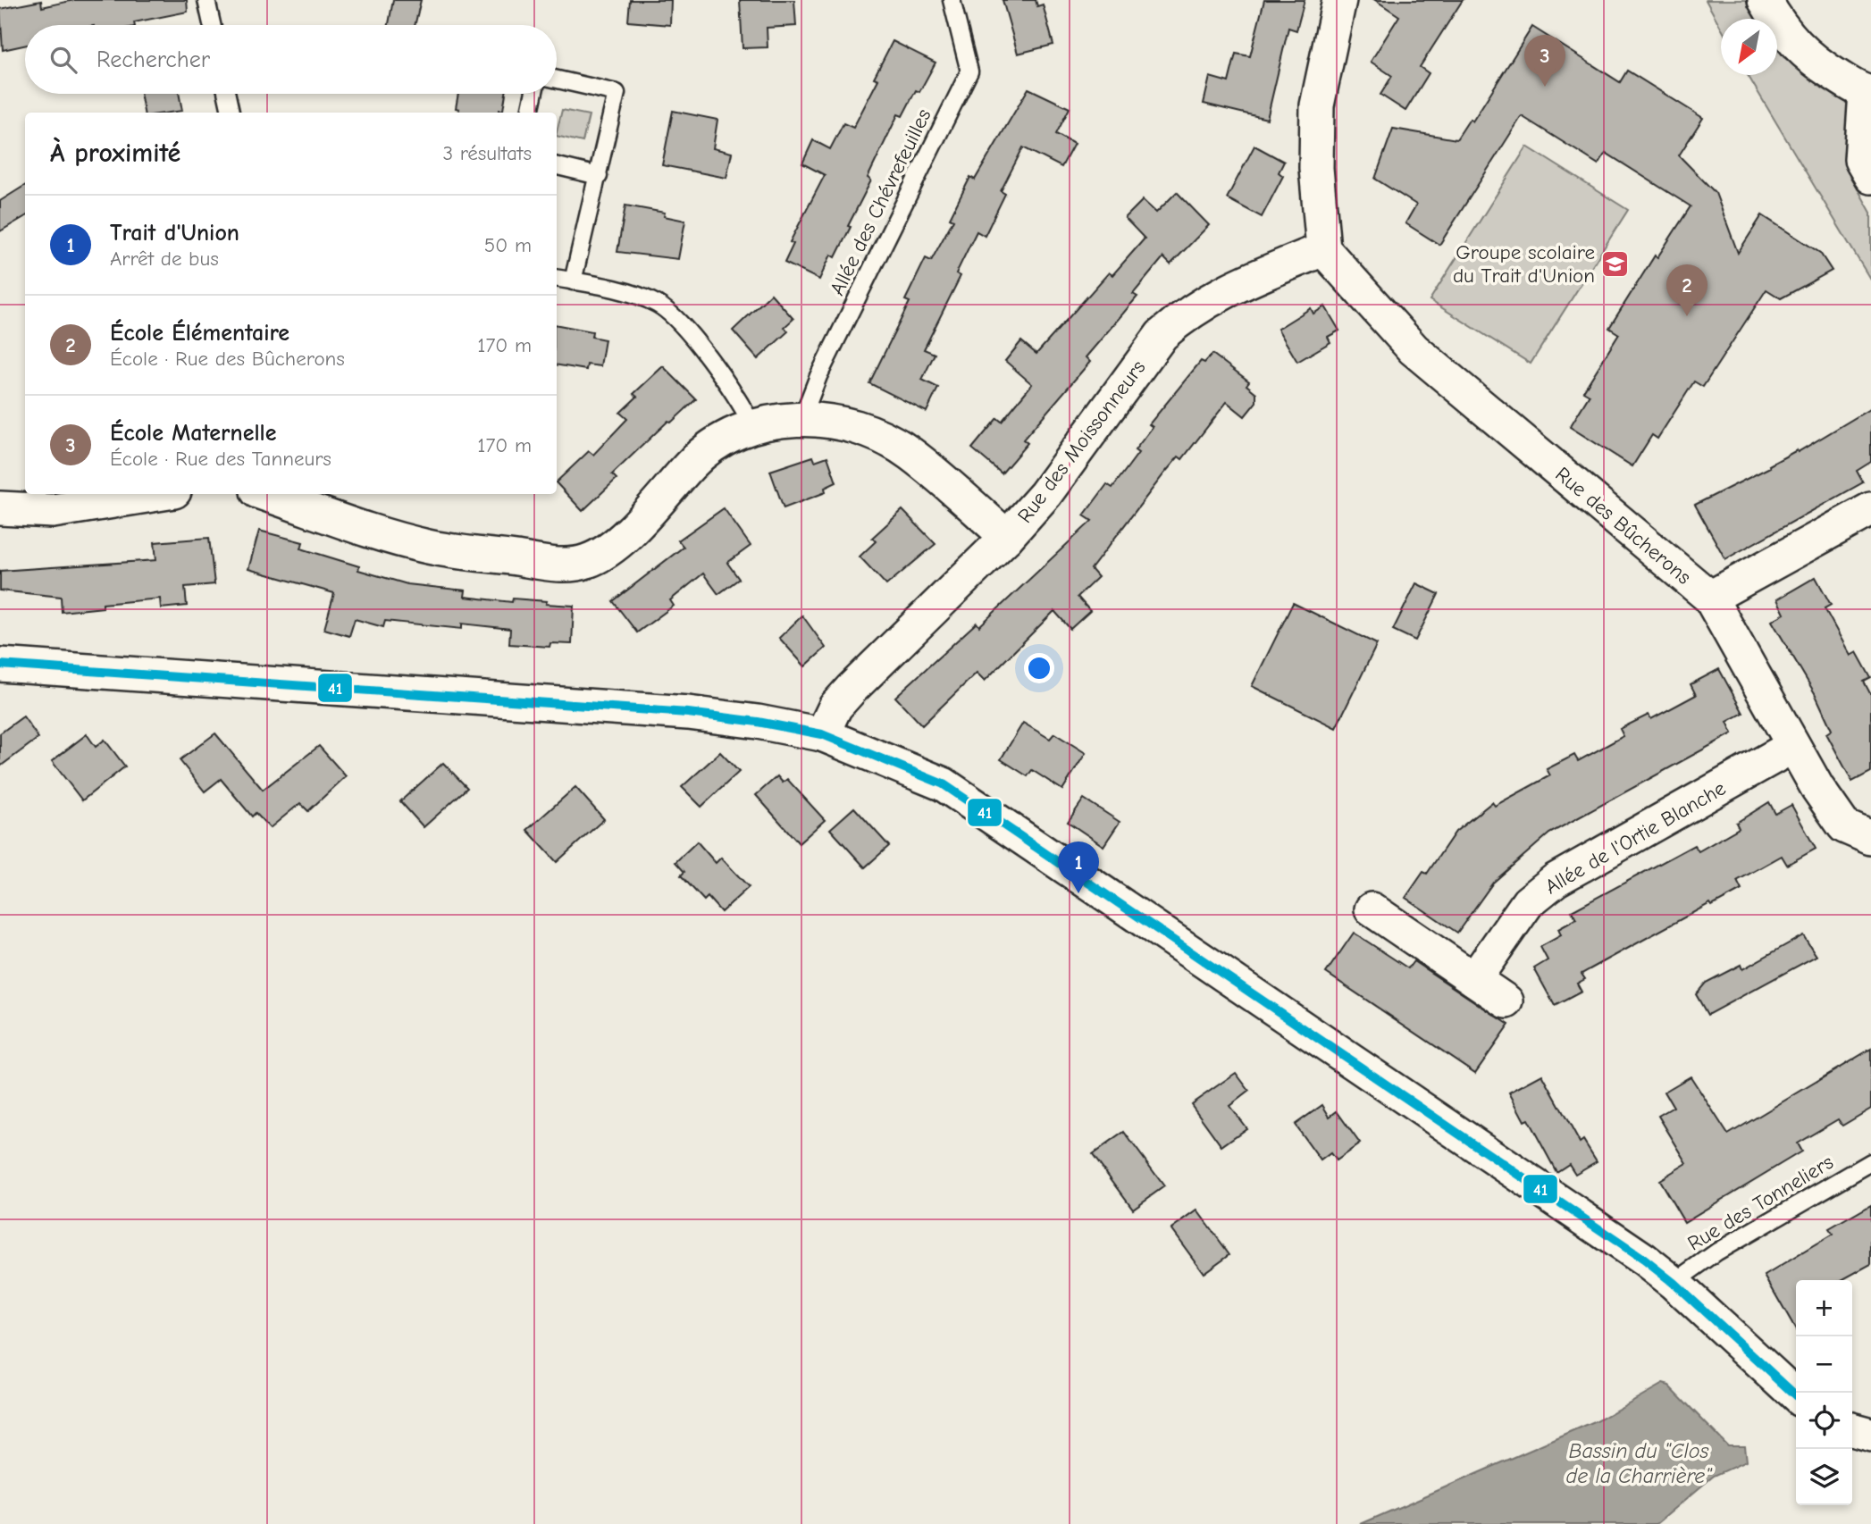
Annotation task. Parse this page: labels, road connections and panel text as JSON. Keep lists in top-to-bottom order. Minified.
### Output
{"streets":{"street":["Rue des Moissonneurs","Rue des Bûcherons","Allée de l'Ortie Blanche"],"lane":["Allée des Chévrefeuilles","Rue des Tonneliers"]},"crossings":[["Rue des Moissonneurs","Rue des Bûcherons"],["Rue des Bûcherons","Allée de l'Ortie Blanche"]],"water":["Bassin du \"Clos de la Charrière\""],"places":{"school or university":["Groupe scolaire du Trait d'Union"]},"lines":["transit line 41"],"north":"bottom left","page":{"search":"Rechercher","pins":["3","2","1"],"heading":["À proximité","3 résultats"],"list":[{"mark":"1","name":"Trait d'Union","note":"Arrêt de bus","value":"50 m"},{"mark":"2","name":"École Élémentaire","note":"École · Rue des Bûcherons","value":"170 m"},{"mark":"3","name":"École Maternelle","note":"École · Rue des Tanneurs","value":"170 m"}],"map_buttons":["+","−"]}}
